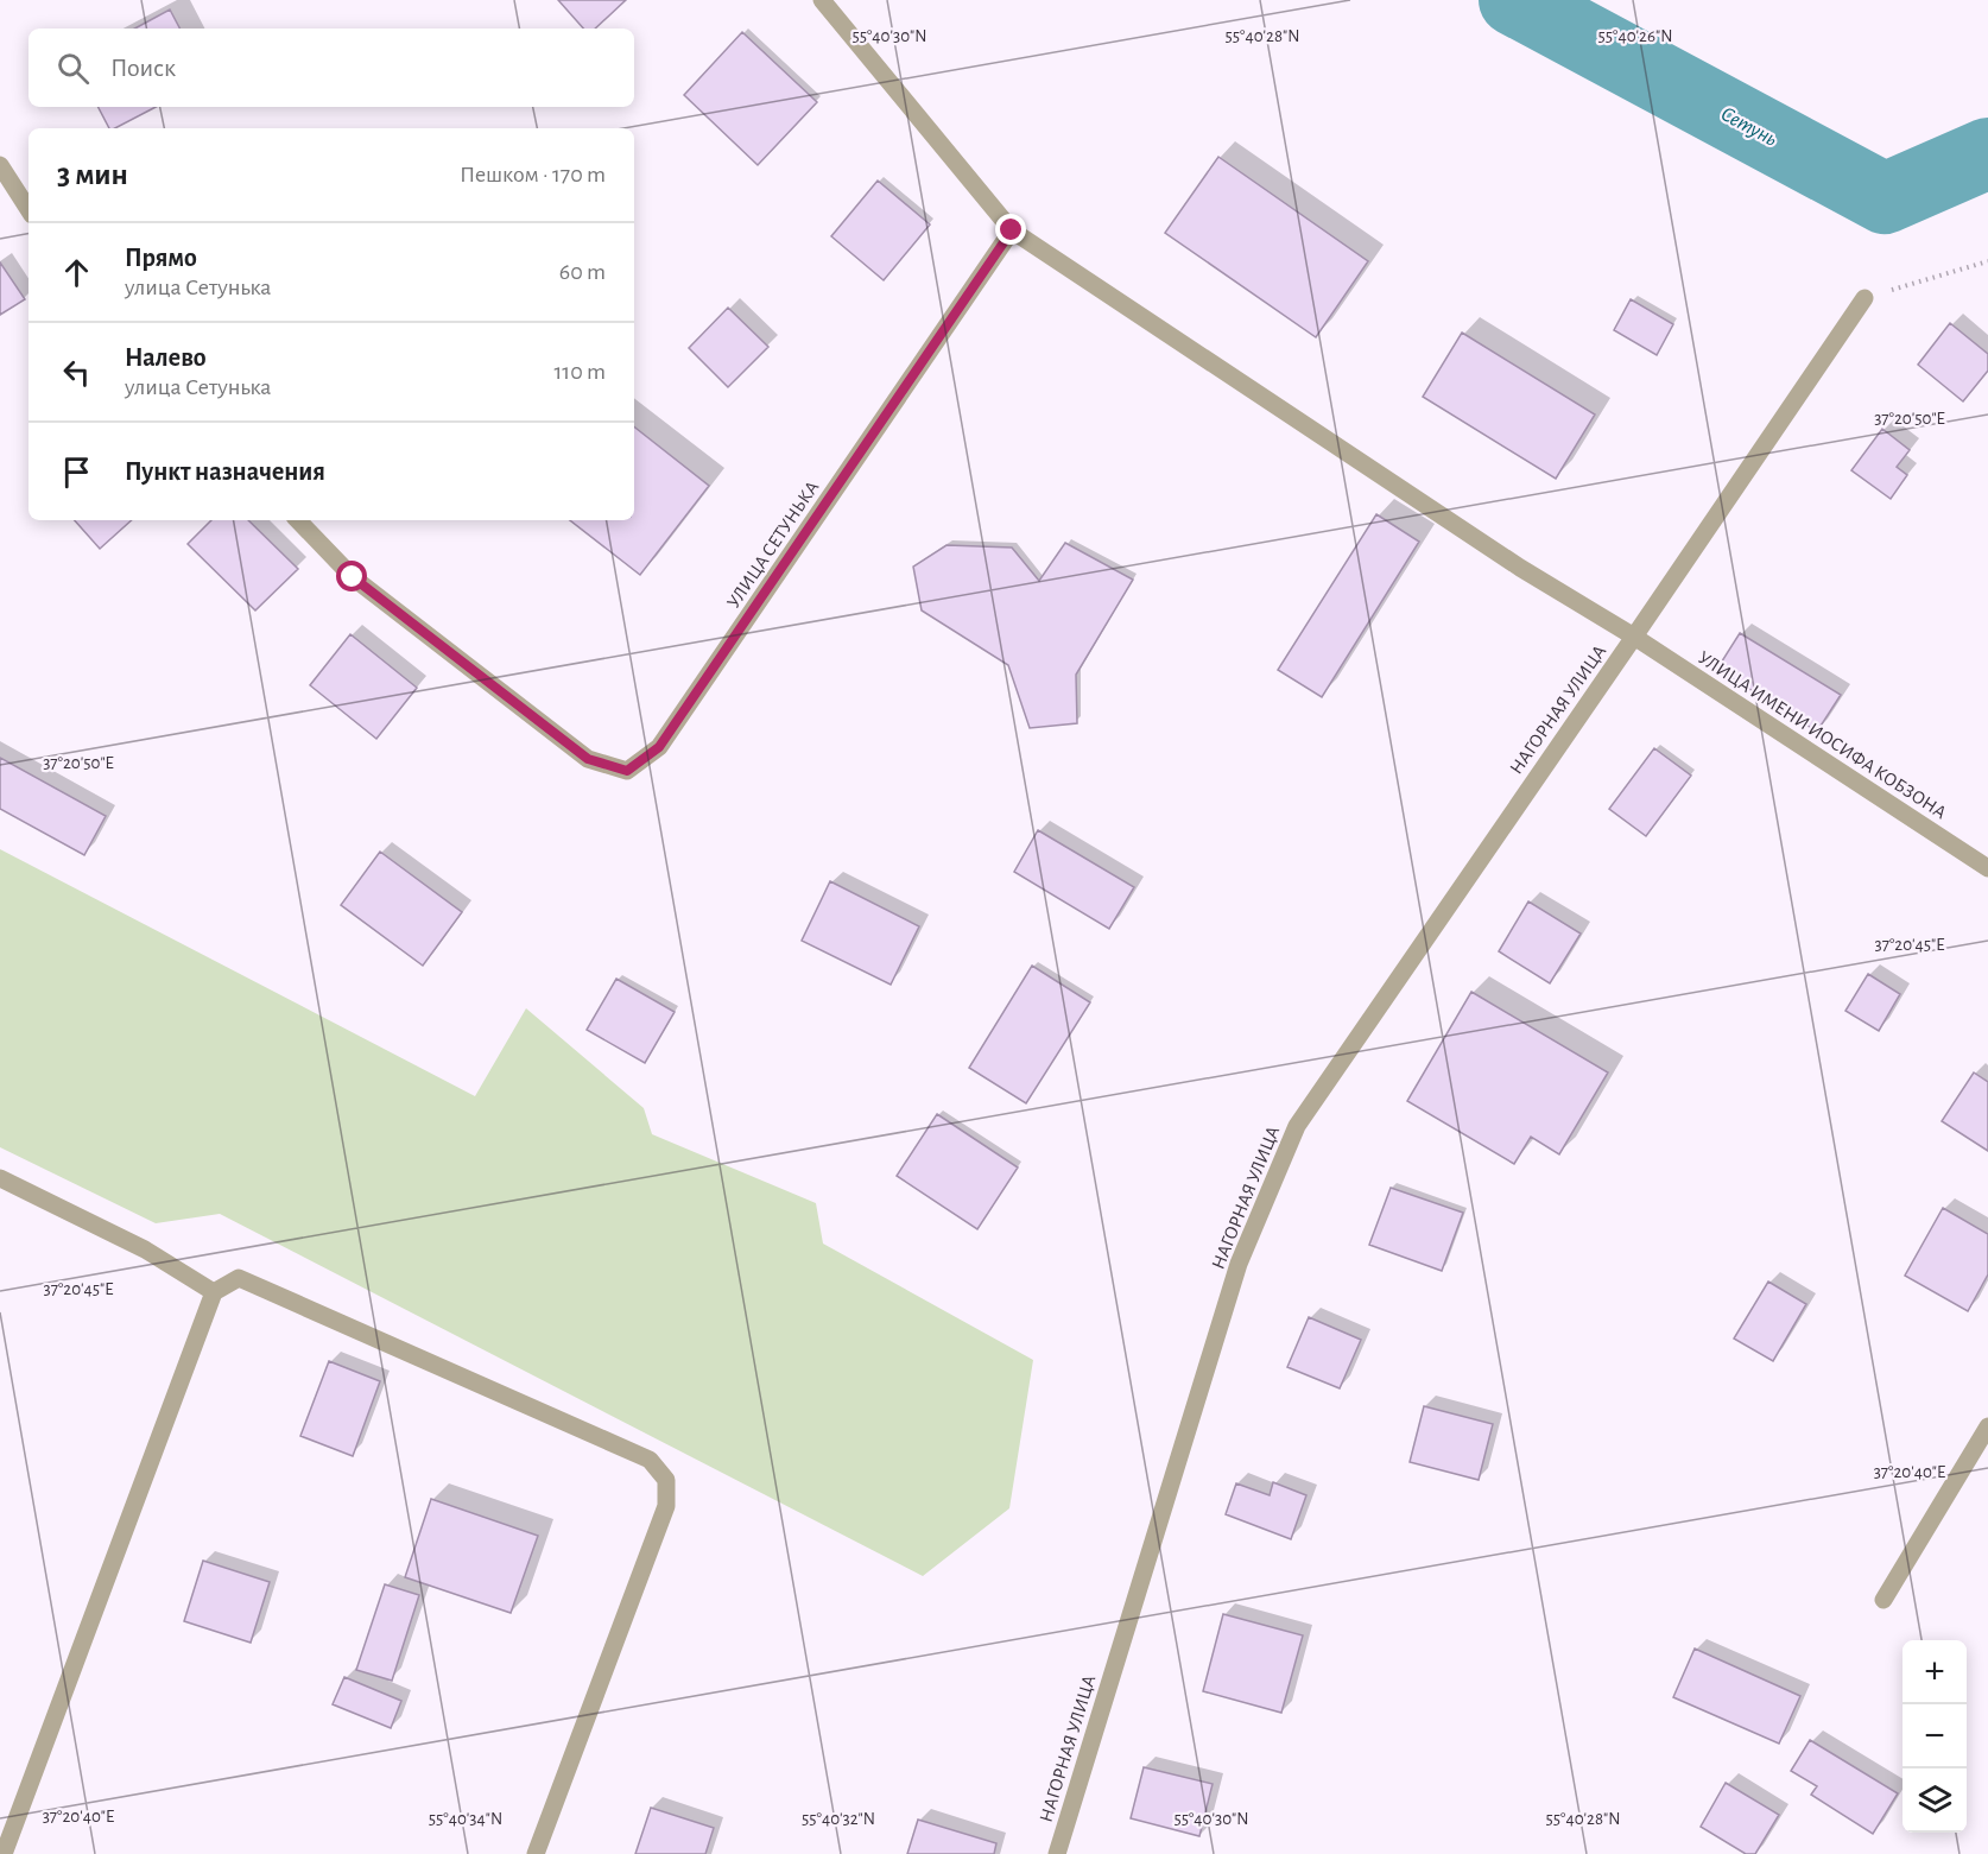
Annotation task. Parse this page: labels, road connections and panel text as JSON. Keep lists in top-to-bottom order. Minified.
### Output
{"streets":{"street":["УЛИЦА СЕТУНЬКА","НАГОРНАЯ УЛИЦА","УЛИЦА ИМЕНИ ИОСИФА КОБЗОНА"]},"crossings":[["УЛИЦА СЕТУНЬКА","УЛИЦА ИМЕНИ ИОСИФА КОБЗОНА"],["НАГОРНАЯ УЛИЦА","УЛИЦА ИМЕНИ ИОСИФА КОБЗОНА"]],"water":["Сетунь"],"page":{"search":"Поиск","heading":["3 мин","Пешком · 170 m"],"list":[["Прямо","улица Сетунька","60 m"],["Налево","улица Сетунька","110 m"],"Пункт назначения"],"map_buttons":["+","−"]},"coordinates":["55°40'30\"N","55°40'28\"N","55°40'26\"N","37°20'50\"E","37°20'45\"E","37°20'40\"E","55°40'34\"N","55°40'32\"N"]}
